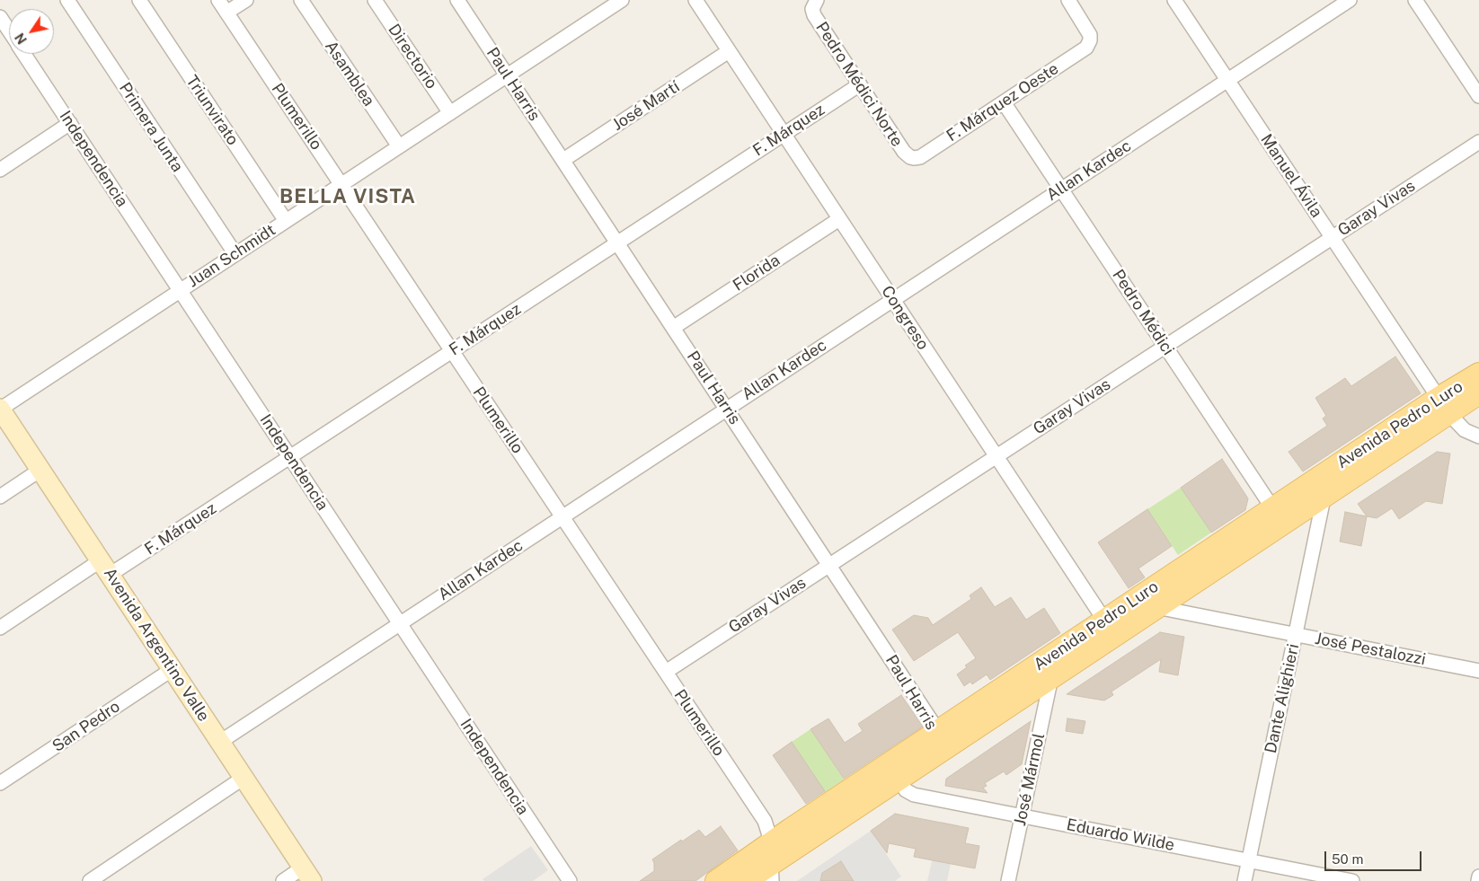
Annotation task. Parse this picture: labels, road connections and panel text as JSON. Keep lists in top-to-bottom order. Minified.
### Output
{"streets":{"main road":["Avenida Pedro Luro","Avenida Argentino Valle"],"street":["Directorio","Asamblea","Paul Harris","Pedro Médici Norte","F. Márquez Oeste","José Martí","Triunvirato","Plumerillo","Primera Junta","F. Márquez","Independencia","Allan Kardec","Manuel Ávila","Garay Vivas","Juan Schmidt","Florida","Pedro Médici","Congreso","José Pestalozzi","Dante Alighieri","San Pedro","José Mármol","Eduardo Wilde"]},"crossings":[["Directorio","Juan Schmidt"],["Asamblea","Juan Schmidt"],["Paul Harris","José Martí"],["Paul Harris","F. Márquez"],["Paul Harris","Allan Kardec"],["Paul Harris","Garay Vivas"],["Paul Harris","Juan Schmidt"],["Paul Harris","Florida"],["Paul Harris","Avenida Pedro Luro"],["Paul Harris","Eduardo Wilde"],["Pedro Médici Norte","F. Márquez Oeste"],["Pedro Médici Norte","F. Márquez"],["F. Márquez Oeste","Pedro Médici"],["José Martí","Congreso"],["Triunvirato","Juan Schmidt"],["Plumerillo","F. Márquez"],["Plumerillo","Allan Kardec"],["Plumerillo","Garay Vivas"],["Plumerillo","Juan Schmidt"],["Plumerillo","Avenida Pedro Luro"],["Primera Junta","Juan Schmidt"],["F. Márquez","Independencia"],["F. Márquez","Congreso"],["F. Márquez","Avenida Argentino Valle"],["Independencia","Allan Kardec"],["Independencia","Juan Schmidt"],["Allan Kardec","Manuel Ávila"],["Allan Kardec","Pedro Médici"],["Allan Kardec","Congreso"],["Allan Kardec","Avenida Argentino Valle"],["Manuel Ávila","Garay Vivas"],["Manuel Ávila","Avenida Pedro Luro"],["Garay Vivas","Pedro Médici"],["Garay Vivas","Congreso"],["Juan Schmidt","Avenida Argentino Valle"],["Florida","Congreso"],["Pedro Médici","Avenida Pedro Luro"],["Congreso","Avenida Pedro Luro"],["Avenida Pedro Luro","José Pestalozzi"],["Avenida Pedro Luro","Dante Alighieri"],["Avenida Pedro Luro","José Mármol"],["Avenida Pedro Luro","Eduardo Wilde"],["Avenida Argentino Valle","San Pedro"],["José Pestalozzi","Dante Alighieri"],["Dante Alighieri","Eduardo Wilde"],["José Mármol","Eduardo Wilde"]],"districts":["BELLA VISTA"],"scale_bar":"50 m","north":"bottom left"}
